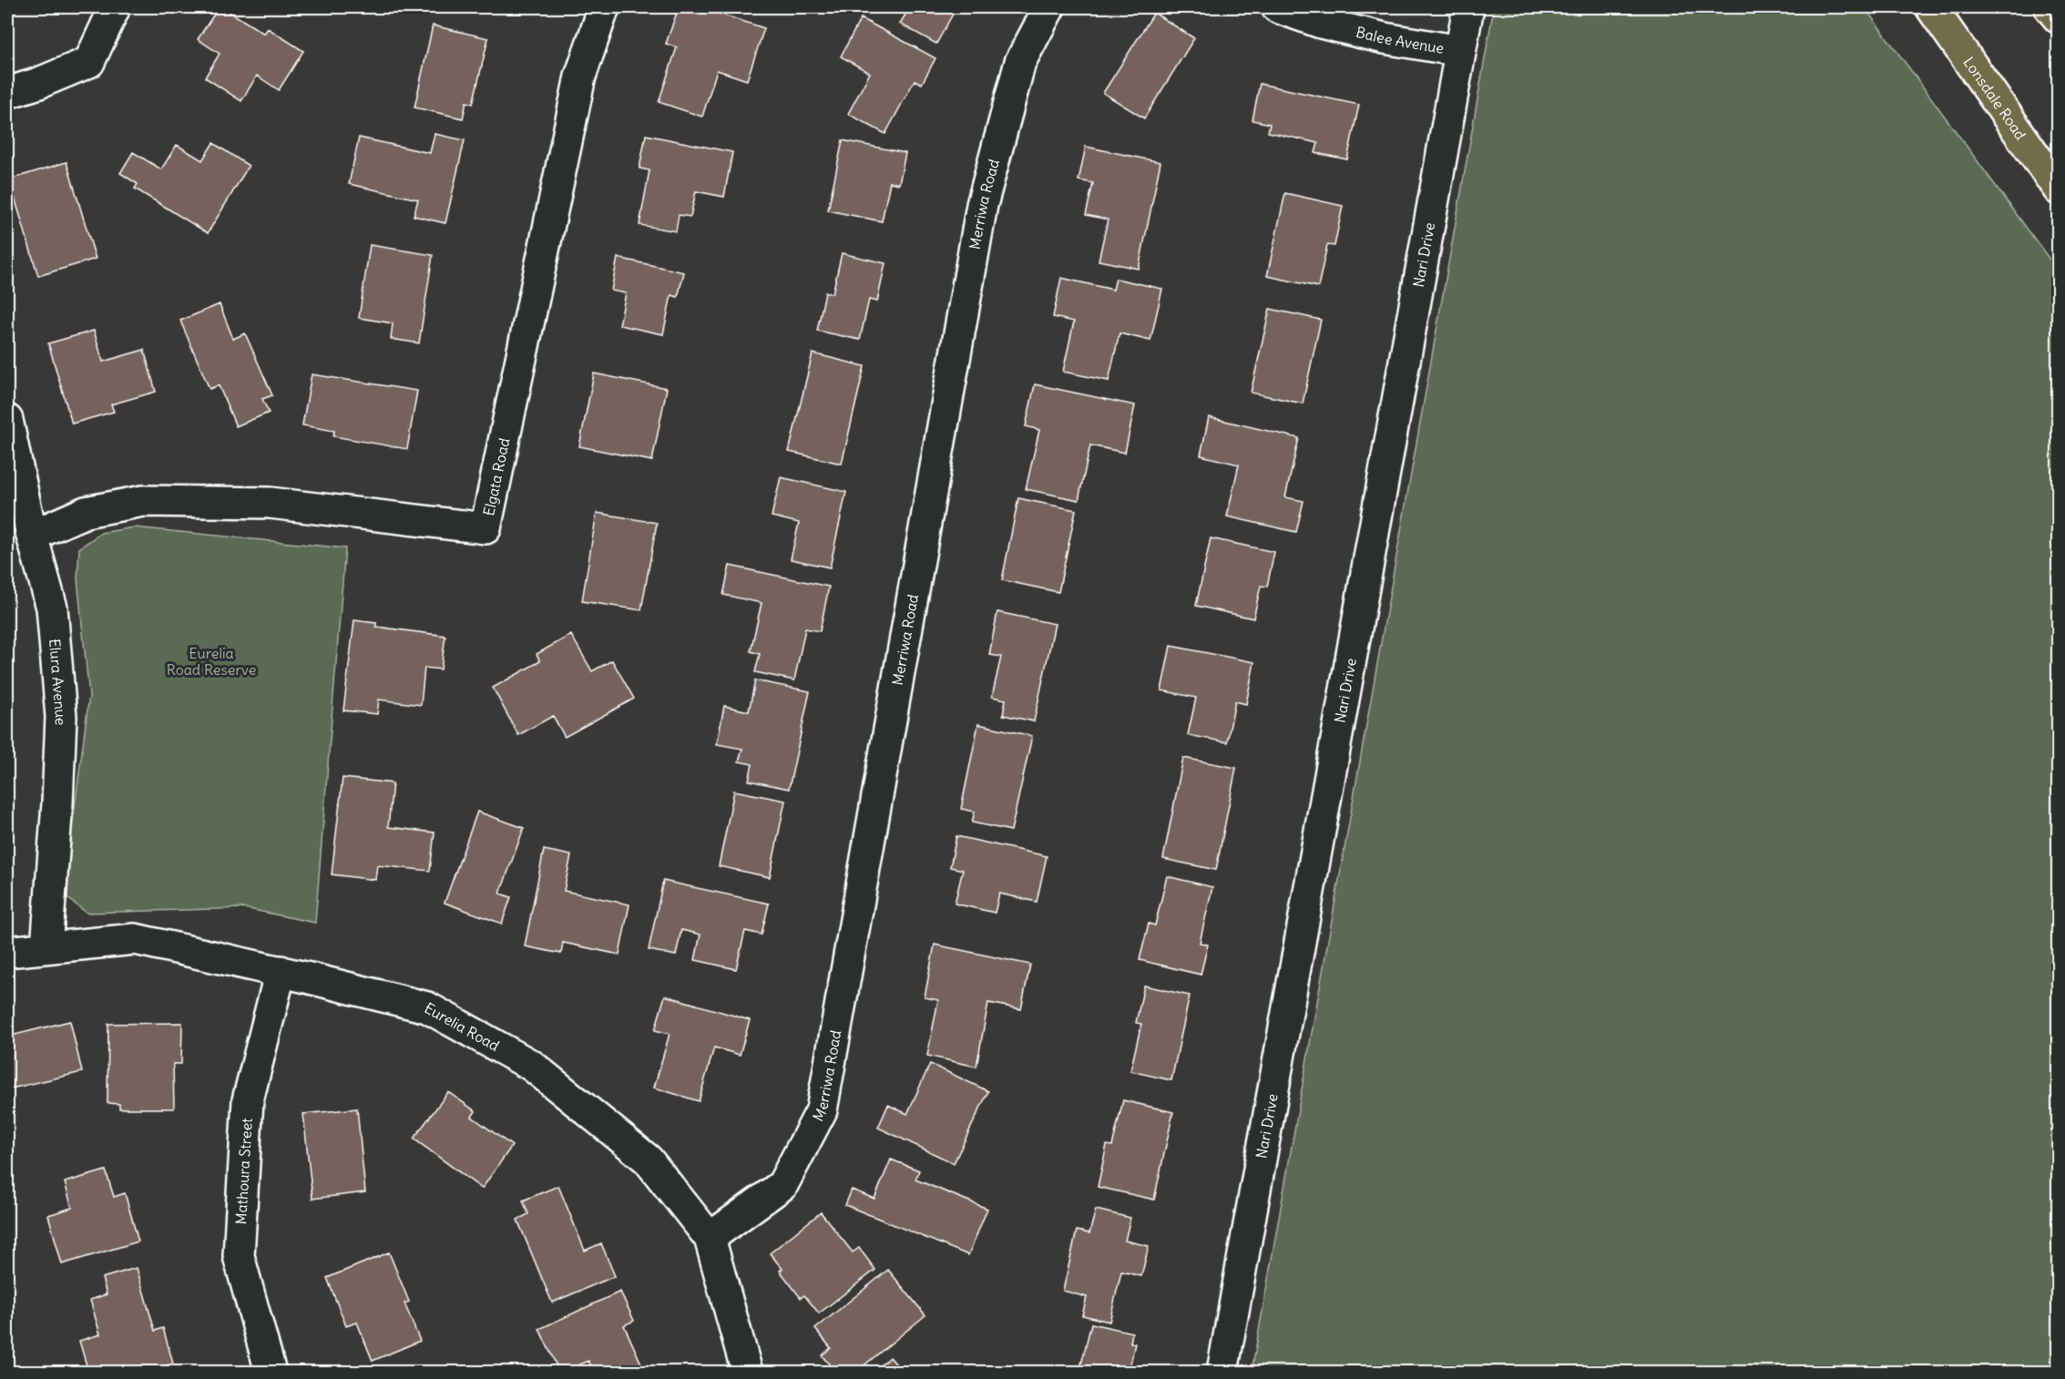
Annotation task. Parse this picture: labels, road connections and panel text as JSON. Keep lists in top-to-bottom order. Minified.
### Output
{"streets":{"main road":["Lonsdale Road"],"street":["Balee Avenue","Merriwa Road","Nari Drive","Elgata Road","Elura Avenue","Eurelia Road","Mathoura Street"]},"crossings":[["Balee Avenue","Nari Drive"],["Merriwa Road","Eurelia Road"],["Elgata Road","Elura Avenue"],["Elura Avenue","Eurelia Road"],["Eurelia Road","Mathoura Street"]],"parks":["Eurelia Road Reserve"]}
